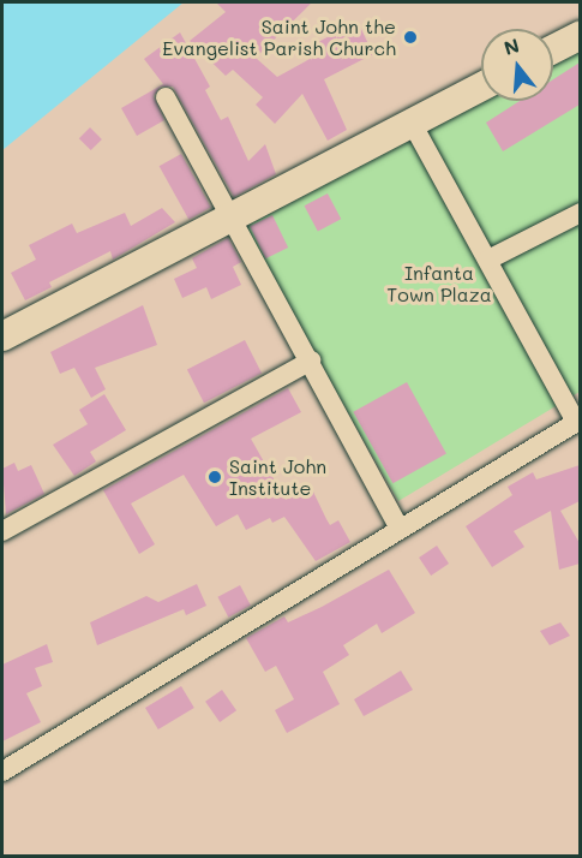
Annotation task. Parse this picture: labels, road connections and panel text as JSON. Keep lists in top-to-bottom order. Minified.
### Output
{"parks":["Infanta Town Plaza"],"places":["Saint John the Evangelist Parish Church","Saint John Institute"],"north":"top"}
